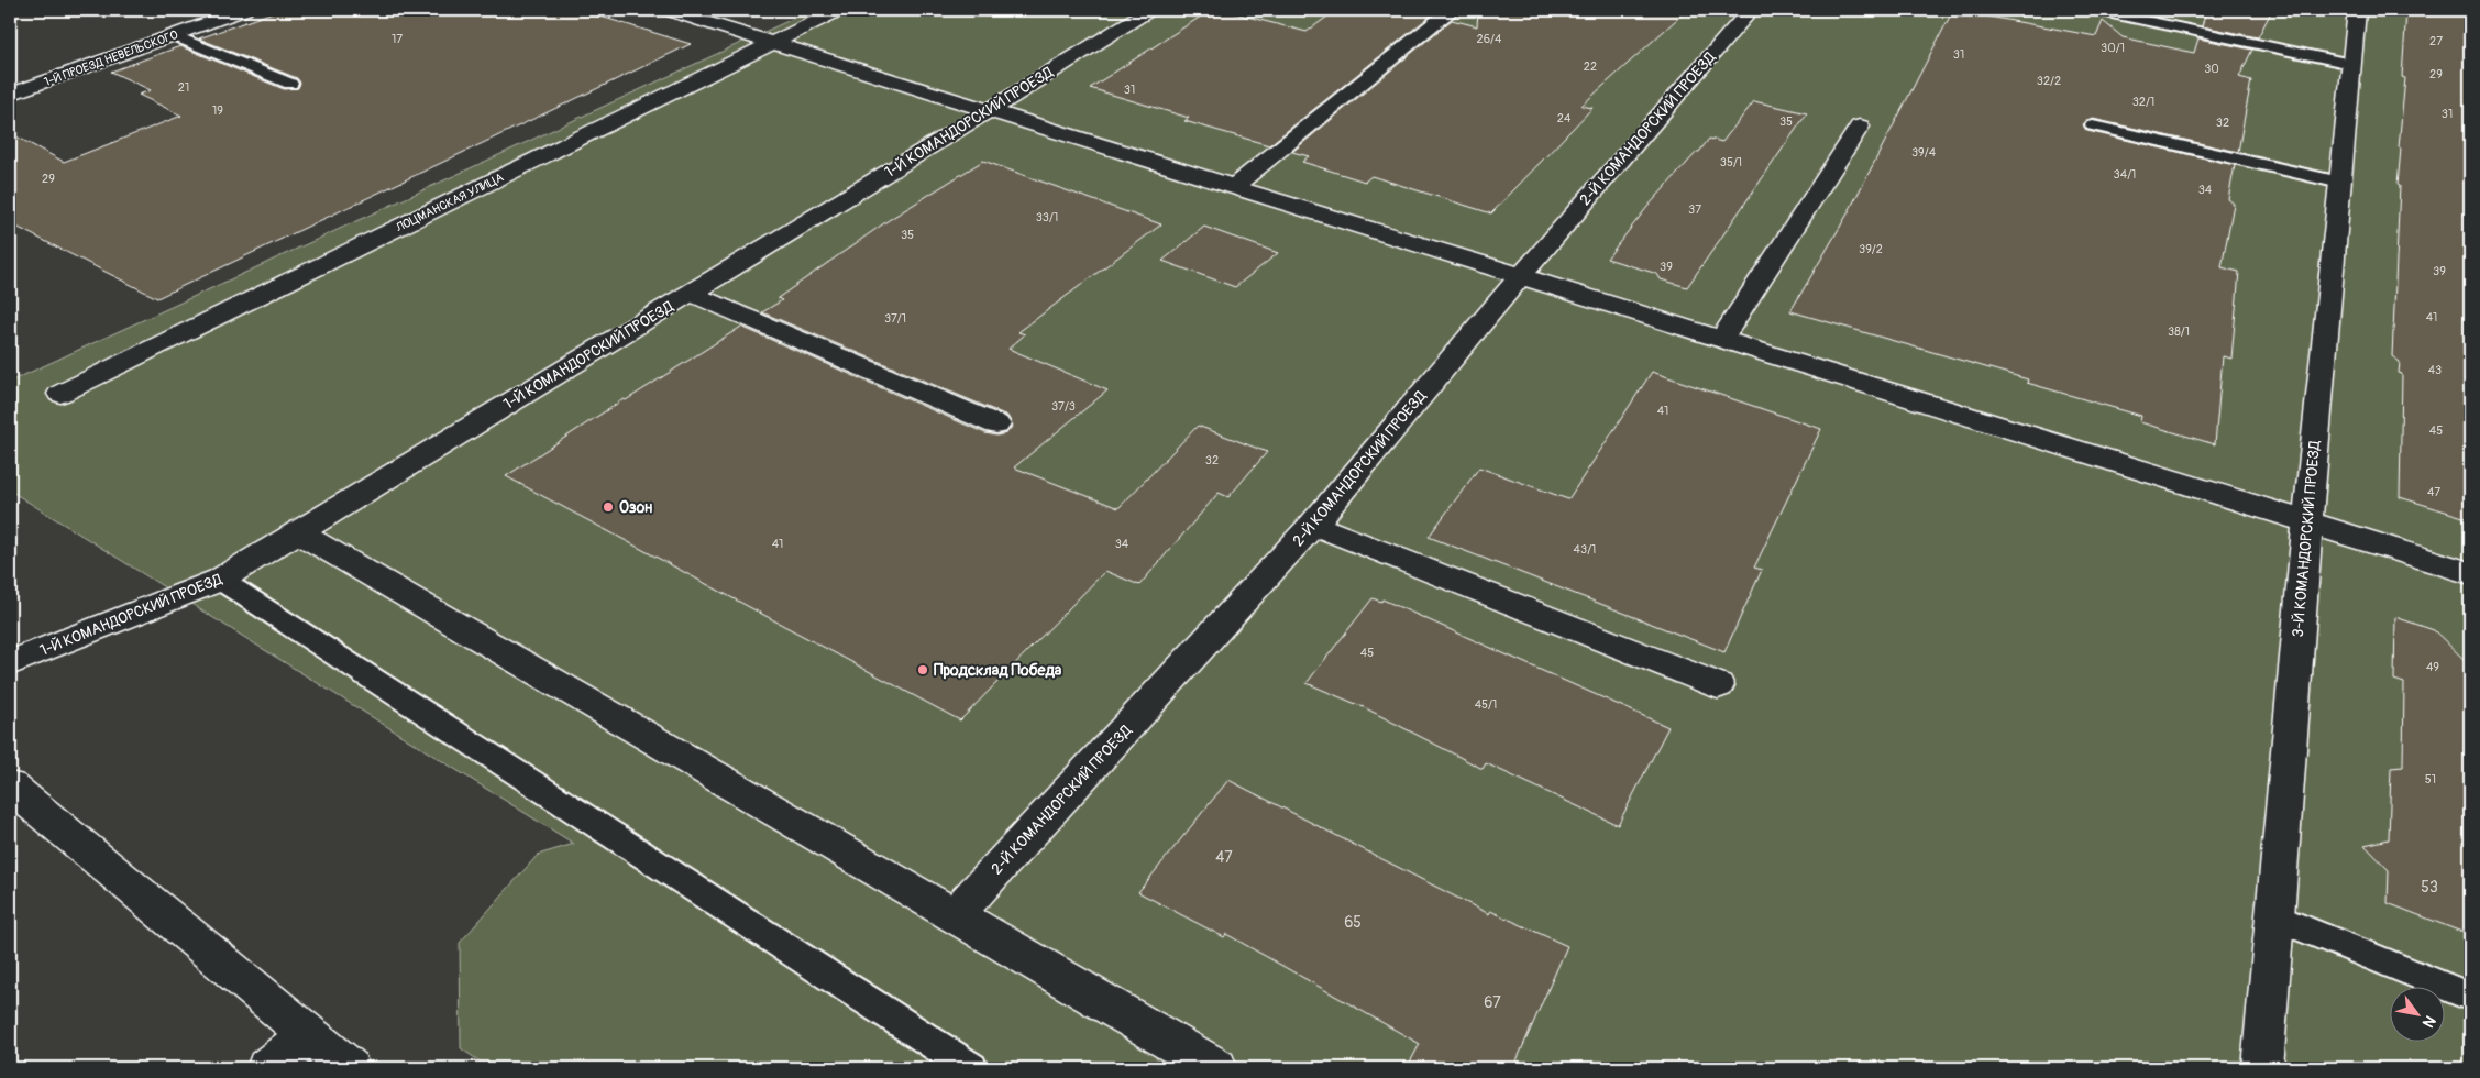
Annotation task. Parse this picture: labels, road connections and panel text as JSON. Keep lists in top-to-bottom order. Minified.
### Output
{"streets":{"street":["1-Й ПРОЕЗД НЕВЕЛЬСКОГО","1-Й КОМАНДОРСКИЙ ПРОЕЗД","2-Й КОМАНДОРСКИЙ ПРОЕЗД","ЛОЦМАНСКАЯ УЛИЦА","3-Й КОМАНДОРСКИЙ ПРОЕЗД"]},"places":["Озон","Продсклад Победа"],"house_numbers":["17","26/4","27","30/1","31","22","30","29","32/2","21","31","32/1","19","31","24","35","32","39/4","35/1","34/1","29","34","37","33/1","35","39/2","39","39","41","37/1","38/1","43","37/3","41","45","32","47","41","34","43/1","45","49","45/1","51","47","53","65","67"],"north":"bottom right"}
